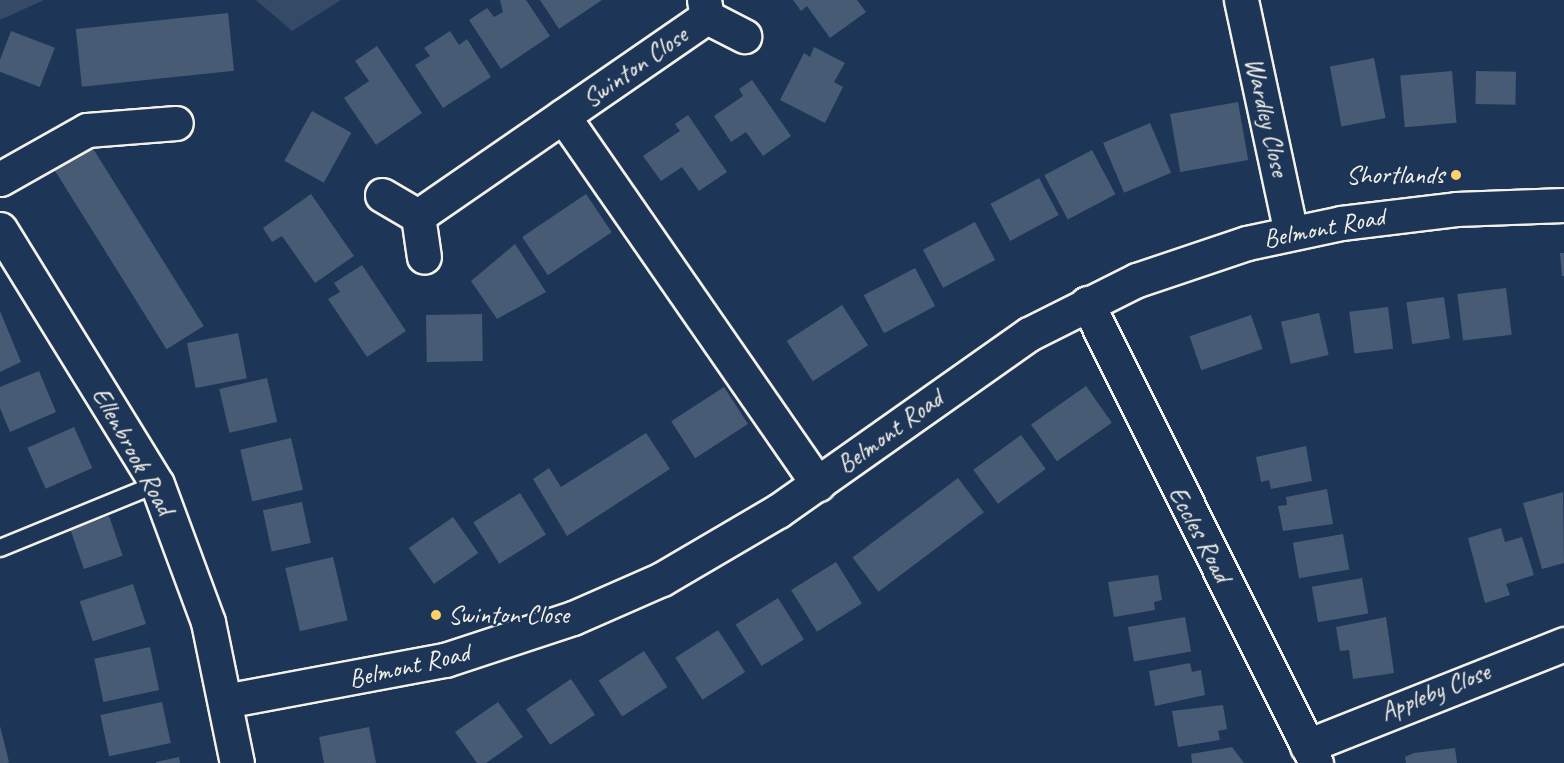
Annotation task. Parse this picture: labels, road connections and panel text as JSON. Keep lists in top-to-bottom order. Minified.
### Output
{"streets":{"street":["Swinton Close","Wardley Close","Belmont Road","Ellenbrook Road","Eccles Road","Appleby Close"]},"crossings":[["Swinton Close","Belmont Road"],["Wardley Close","Belmont Road"],["Belmont Road","Ellenbrook Road"],["Belmont Road","Eccles Road"],["Eccles Road","Appleby Close"]],"places":["Shortlands","Swinton Close"]}
